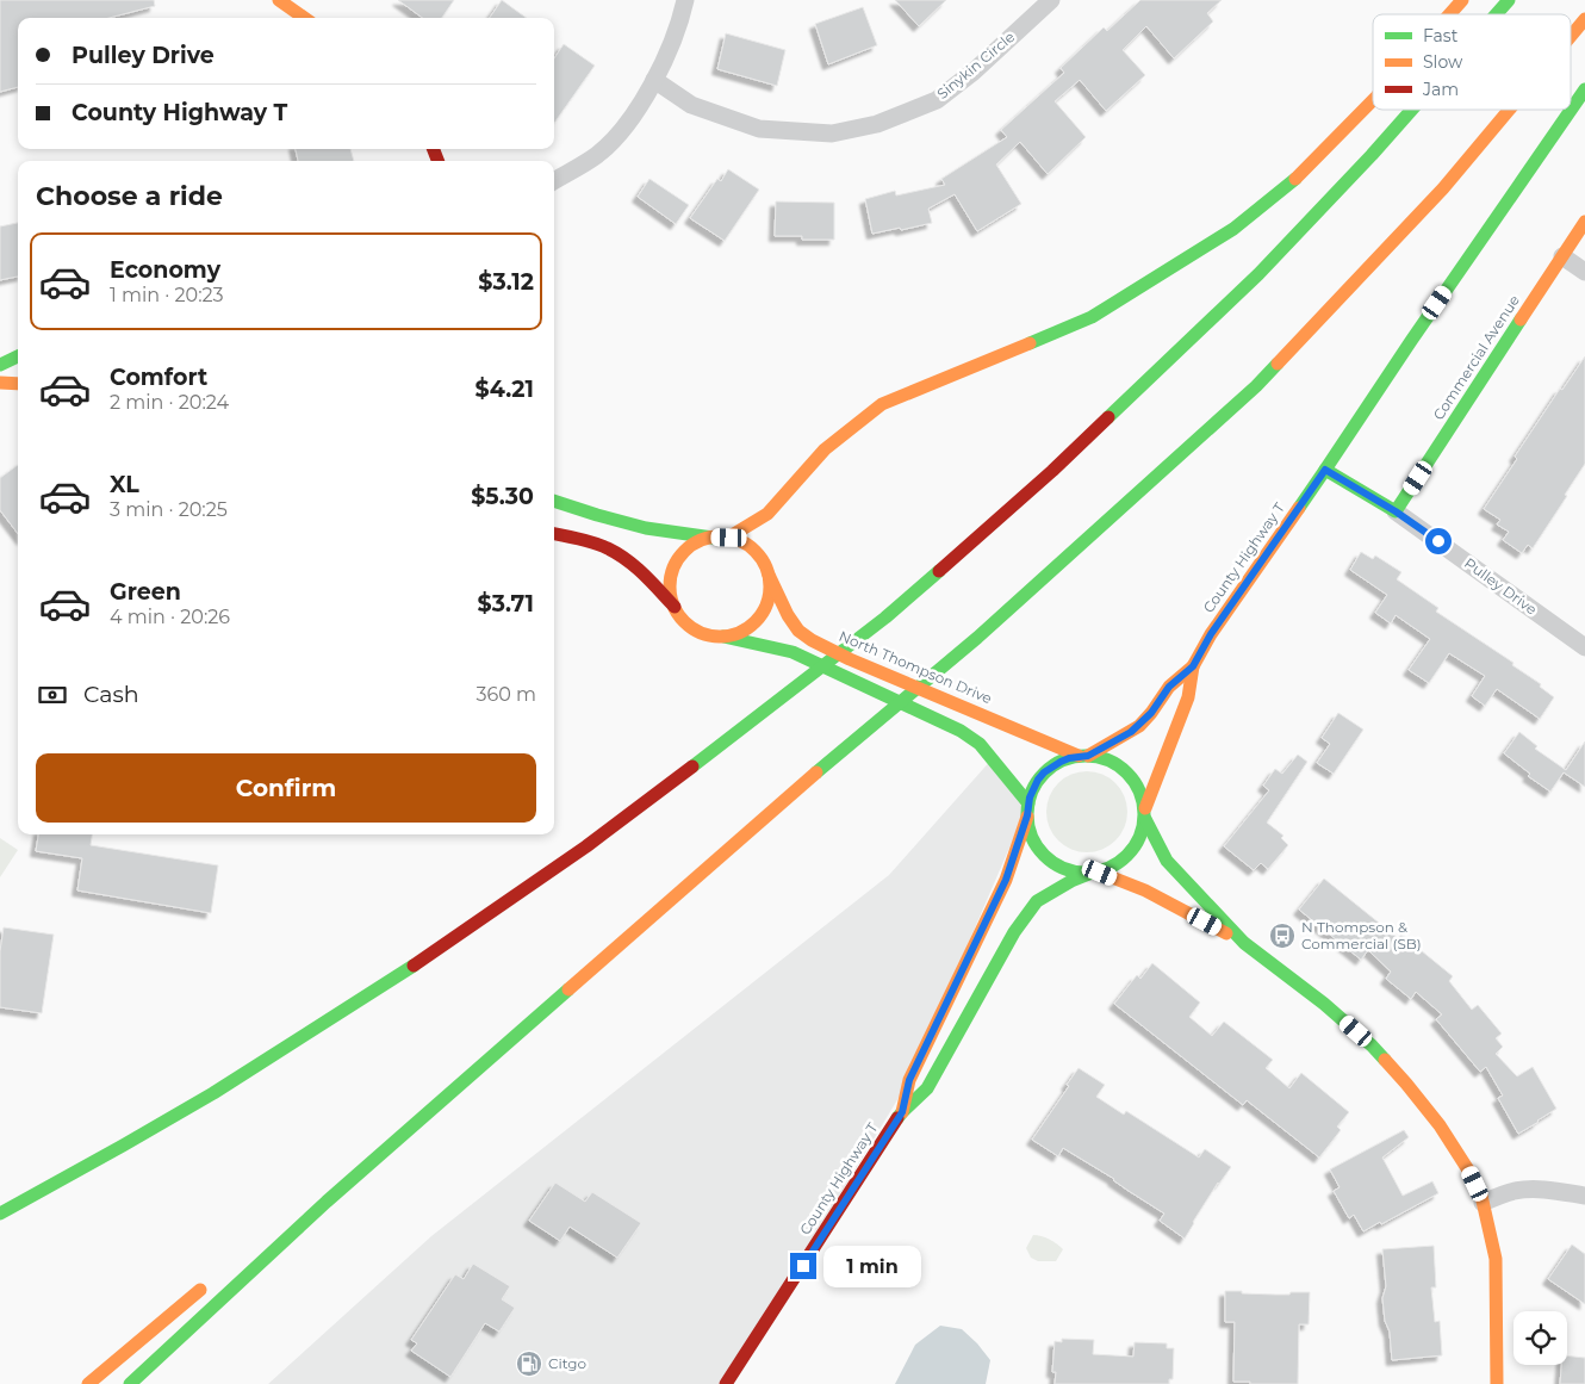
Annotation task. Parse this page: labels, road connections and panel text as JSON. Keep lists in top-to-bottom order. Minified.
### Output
{"streets":{"main road":["Commercial Avenue","County Highway T","Pulley Drive","North Thompson Drive"],"street":["Sinykin Circle"]},"crossings":[["Commercial Avenue","Pulley Drive"],["County Highway T","Pulley Drive"],["County Highway T","North Thompson Drive"]],"places":{"bus stop":["N Thompson & Commercial (SB)"],"fuel station":["Citgo"]},"legend":["Fast","Slow","Jam"],"page":{"banner":["Pulley Drive","County Highway T"],"heading":"Choose a ride","list":[{"name":"Economy","note":"1 min · 20:23","value":"$3.12"},{"name":"Comfort","note":"2 min · 20:24","value":"$4.21"},{"name":"XL","note":"3 min · 20:25","value":"$5.30"},{"name":"Green","note":"4 min · 20:26","value":"$3.71"}],"pay":["Cash","360 m"],"buttons":"Confirm","bubble":"1 min"}}
